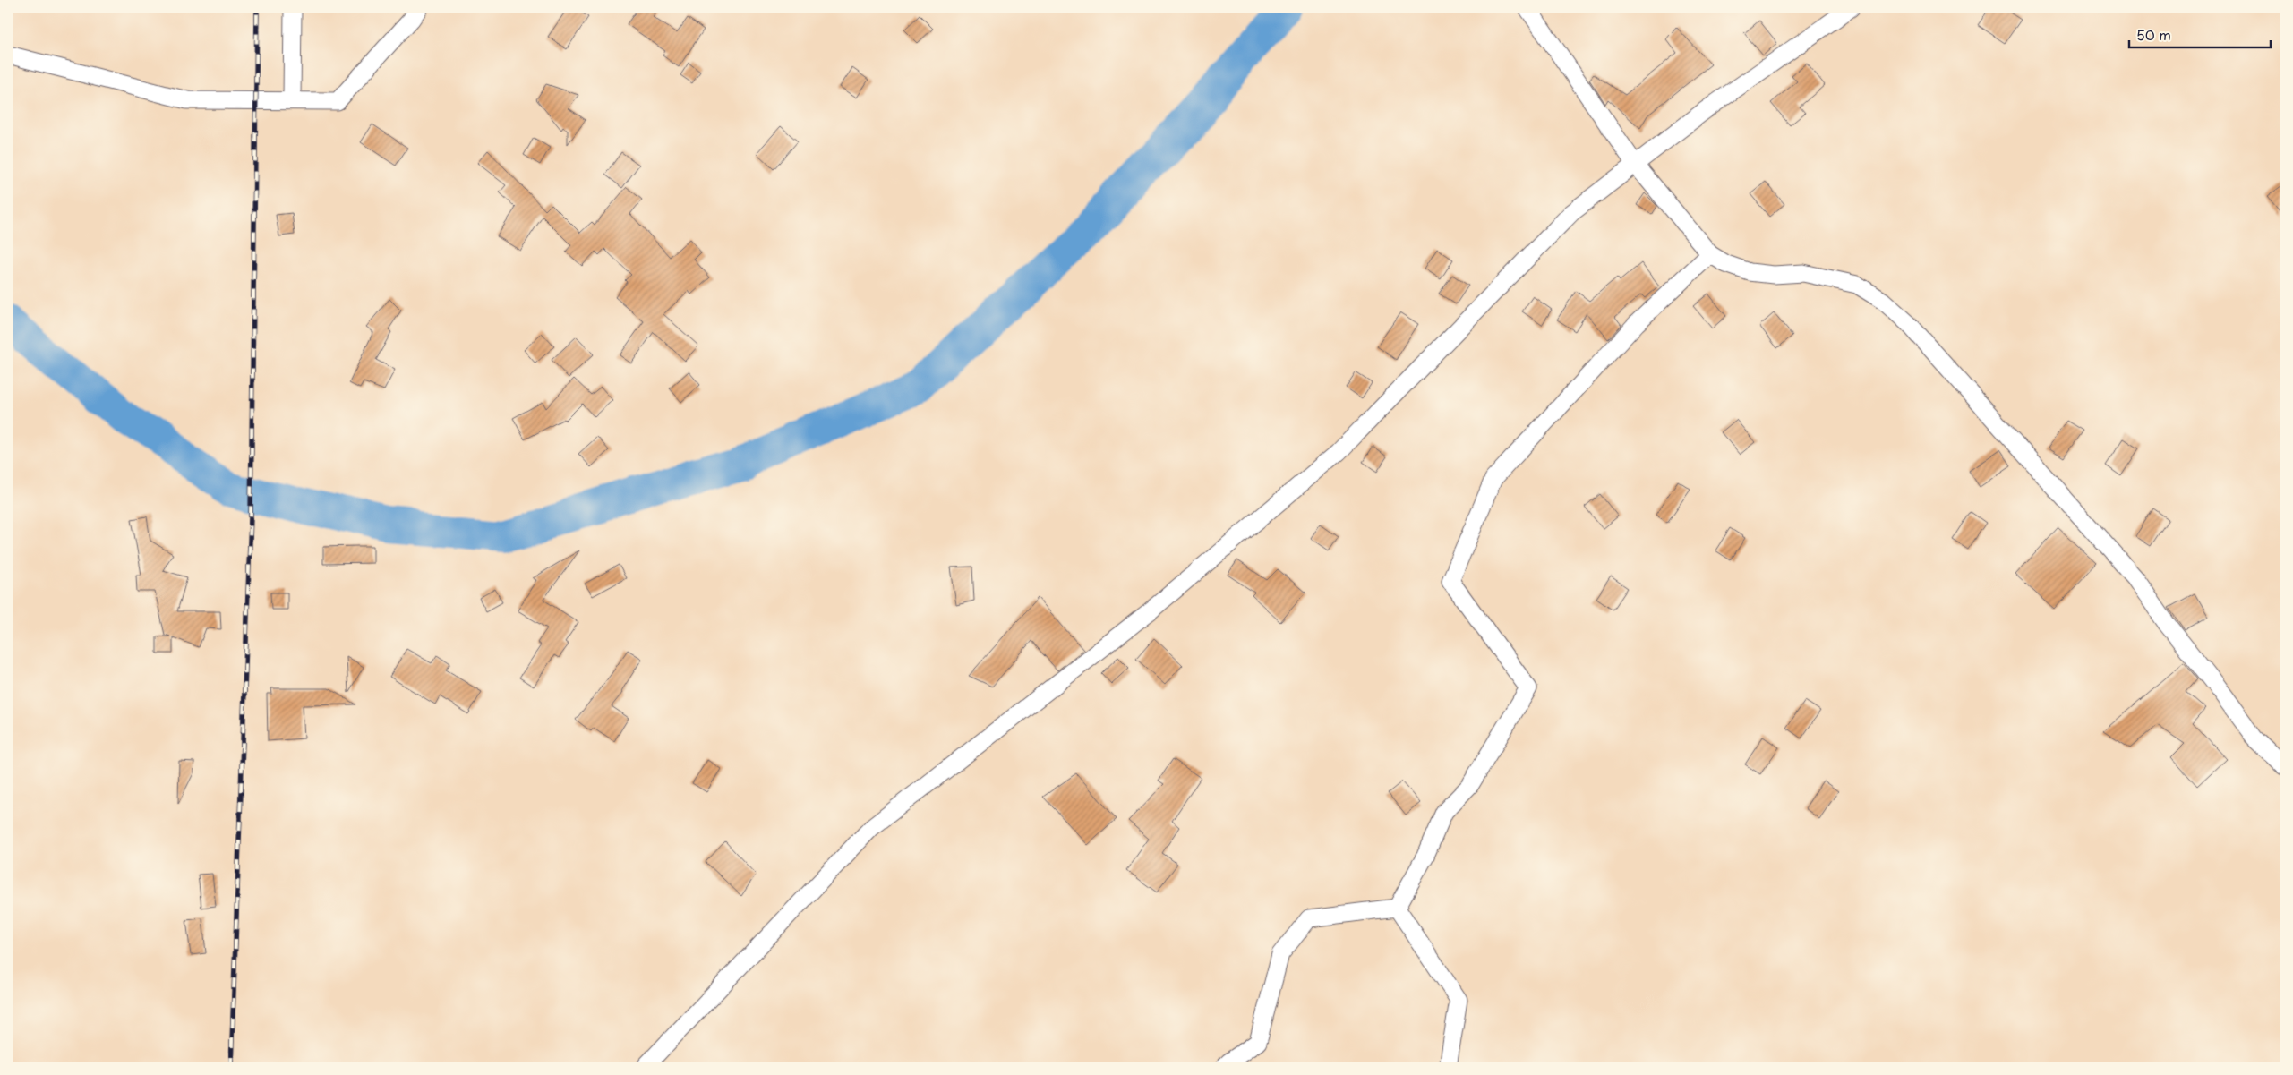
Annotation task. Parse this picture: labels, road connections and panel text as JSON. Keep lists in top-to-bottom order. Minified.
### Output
{"scale_bar":"50 m"}
